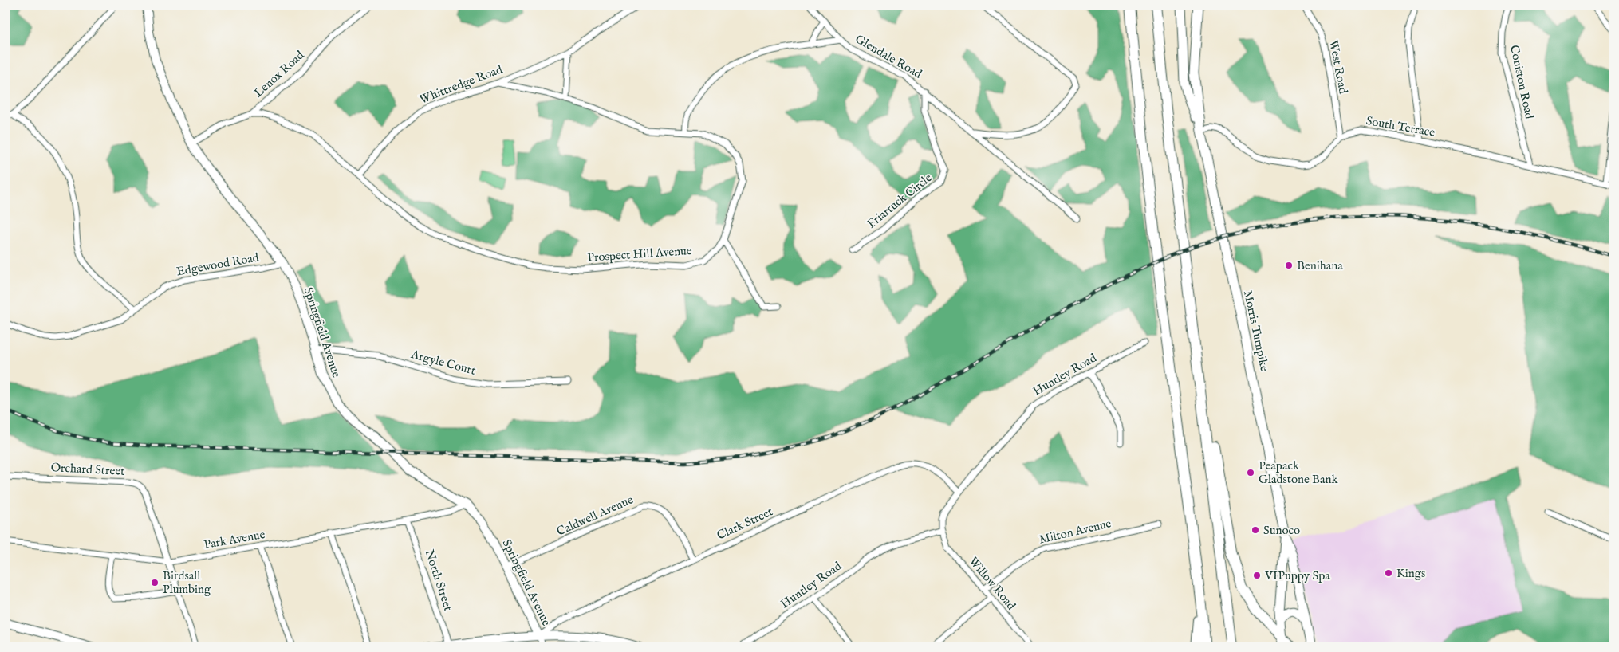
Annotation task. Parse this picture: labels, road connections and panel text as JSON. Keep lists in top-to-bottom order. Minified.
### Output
{"streets":{"main road":["Morris Turnpike","Springfield Avenue"],"street":["Glendale Road","West Road","Lenox Road","Coniston Road","Whittredge Road","South Terrace","Friartuck Circle","Prospect Hill Avenue","Edgewood Road","Argyle Court","Huntley Road","Orchard Street","Caldwell Avenue","Clark Street","Milton Avenue","Park Avenue","North Street","Willow Road"]},"crossings":[["Glendale Road","Friartuck Circle"],["Glendale Road","Prospect Hill Avenue"],["West Road","South Terrace"],["Lenox Road","Prospect Hill Avenue"],["Lenox Road","Springfield Avenue"],["Coniston Road","South Terrace"],["Whittredge Road","Prospect Hill Avenue"],["Edgewood Road","Springfield Avenue"],["Springfield Avenue","Argyle Court"],["Springfield Avenue","Caldwell Avenue"],["Springfield Avenue","Clark Street"],["Springfield Avenue","Park Avenue"],["Huntley Road","Clark Street"],["Huntley Road","Willow Road"],["Orchard Street","Park Avenue"],["Caldwell Avenue","Clark Street"],["Milton Avenue","Willow Road"],["Park Avenue","North Street"]],"places":["Benihana","Peapack Gladstone Bank","Sunoco","Kings","VIPuppy Spa","Birdsall Plumbing"]}
